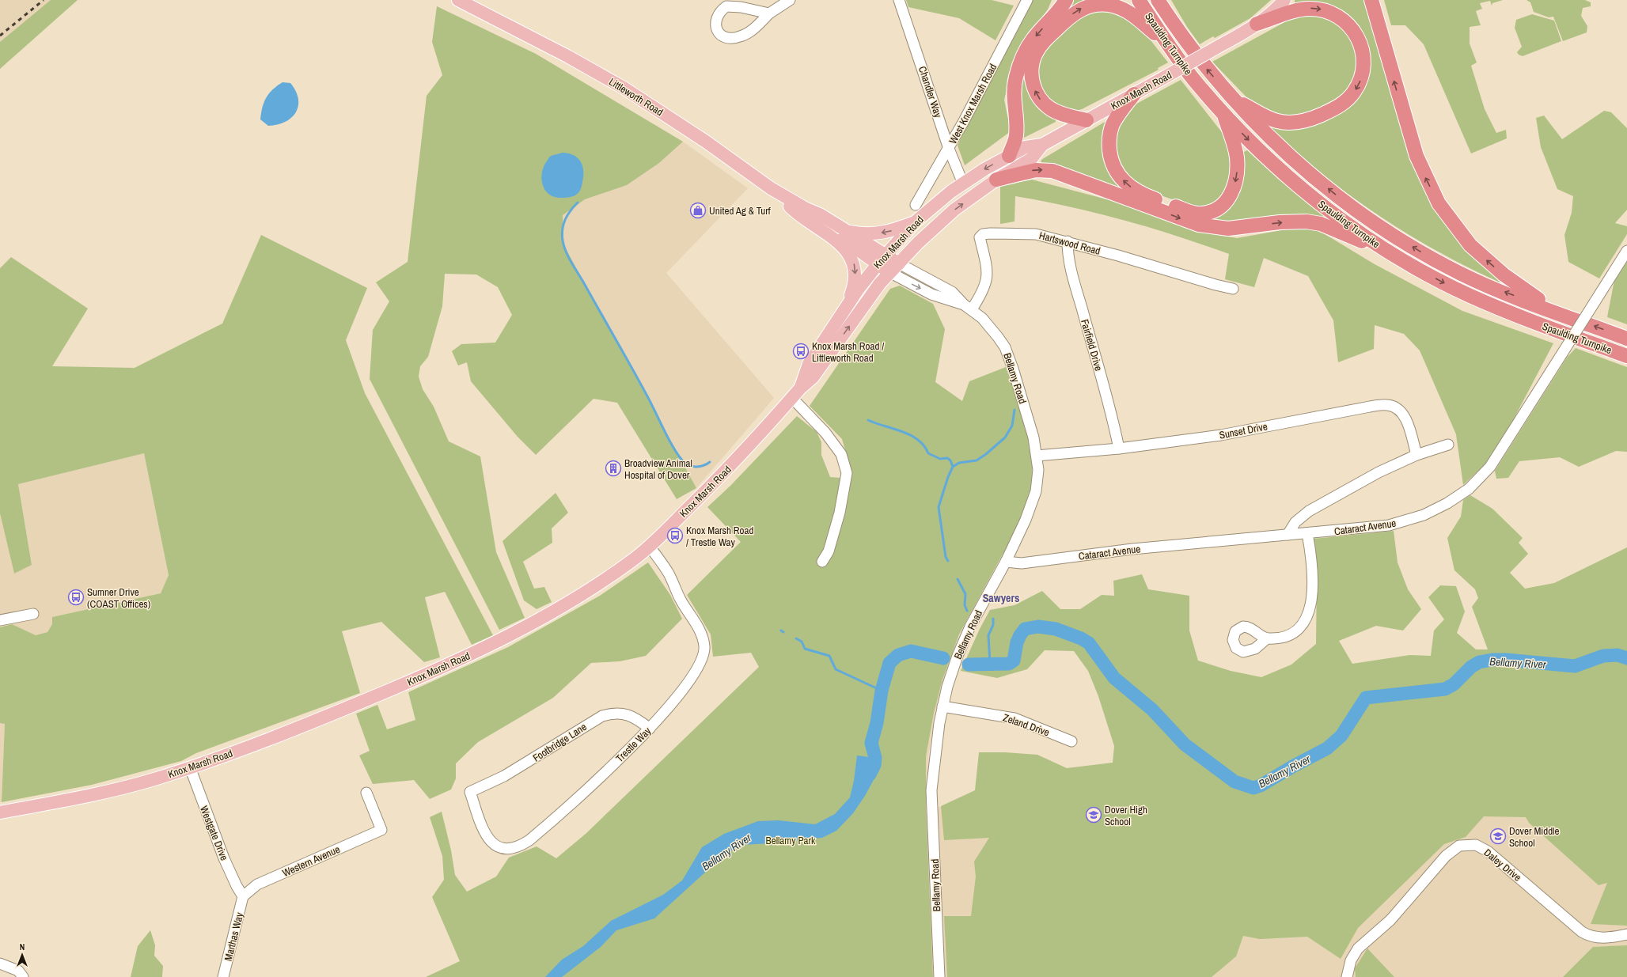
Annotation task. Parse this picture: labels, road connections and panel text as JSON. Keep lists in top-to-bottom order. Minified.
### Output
{"streets":{"highway":["Spaulding Turnpike"],"main road":["Knox Marsh Road","Littleworth Road"],"street":["Chandler Way","West Knox Marsh Road","Hartswood Road","Fairfield Drive","Bellamy Road","Sunset Drive","Cataract Avenue","Zeland Drive","Footbridge Lane","Trestle Way","Westgate Drive","Western Avenue","Daley Drive","Marthas Way"]},"crossings":[["Knox Marsh Road","Chandler Way"],["Knox Marsh Road","Littleworth Road"],["Knox Marsh Road","Bellamy Road"],["Knox Marsh Road","Trestle Way"],["Knox Marsh Road","Westgate Drive"],["Chandler Way","West Knox Marsh Road"],["Littleworth Road","Bellamy Road"],["Hartswood Road","Fairfield Drive"],["Hartswood Road","Bellamy Road"],["Fairfield Drive","Sunset Drive"],["Bellamy Road","Sunset Drive"],["Bellamy Road","Cataract Avenue"],["Bellamy Road","Zeland Drive"],["Footbridge Lane","Trestle Way"],["Westgate Drive","Western Avenue"],["Westgate Drive","Marthas Way"],["Western Avenue","Marthas Way"]],"districts":["Sawyers"],"water":["Bellamy River"],"parks":["Bellamy Park"],"places":{"shop":["United Ag & Turf"],"bus stop":["Knox Marsh Road / Littleworth Road","Knox Marsh Road / Trestle Way","Sumner Drive (COAST Offices)"],"building":["Broadview Animal Hospital of Dover"],"school or university":["Dover High School","Dover Middle School"]},"north":"top"}
